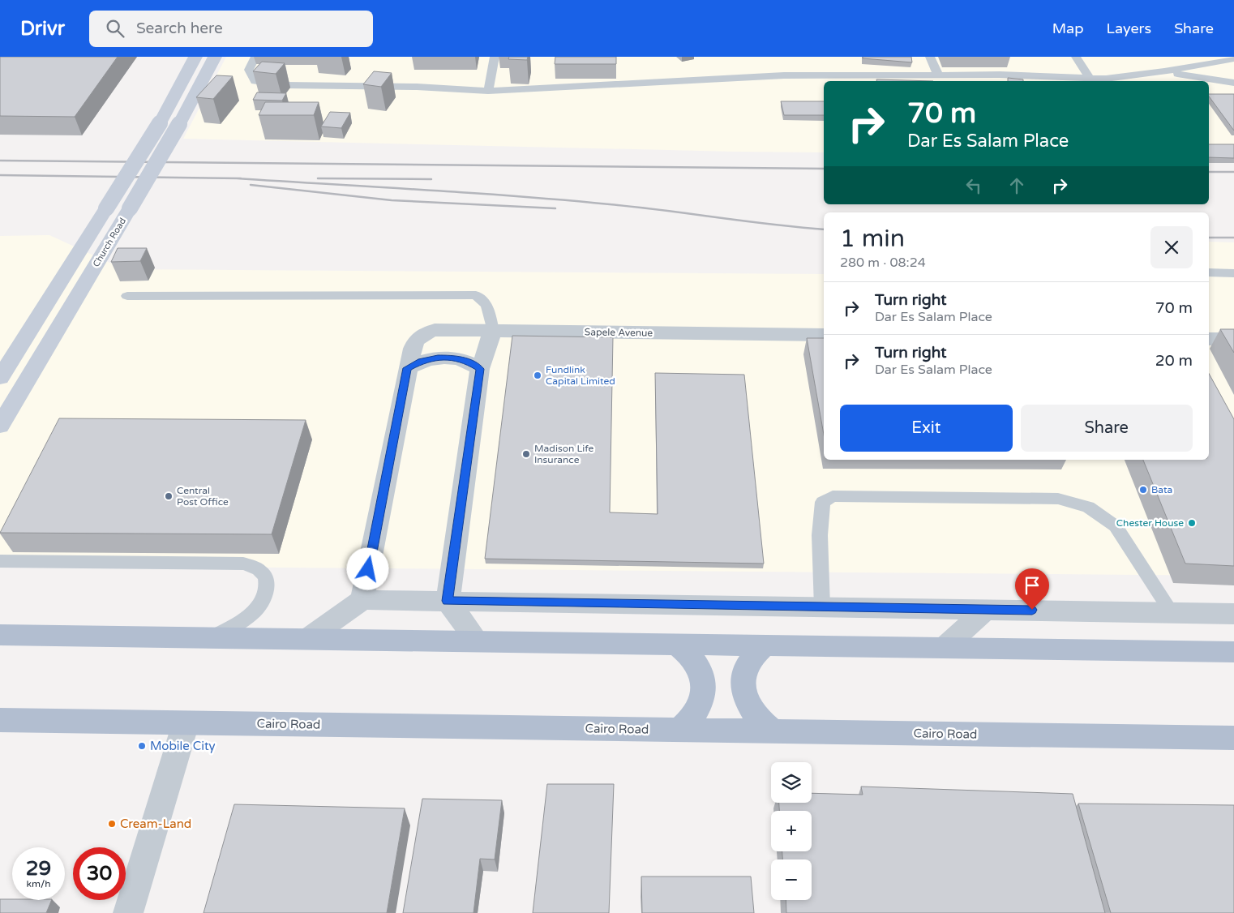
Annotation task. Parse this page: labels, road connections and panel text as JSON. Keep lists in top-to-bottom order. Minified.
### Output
{"streets":{"main road":["Church Road","Cairo Road"],"street":["Sapele Avenue"]},"places":["Fundlink Capital Limited","Madison Life Insurance","Bata","Central Post Office","Chester House","Mobile City","Cream-Land"],"page":{"header":"Drivr","search":"Search here","nav":["Map","Layers","Share"],"turn":["70 m","Dar Es Salam Place"],"heading":["1 min","280 m · 08:24"],"list":[{"name":"Turn right","note":"Dar Es Salam Place","value":"70 m"},{"name":"Turn right","note":"Dar Es Salam Place","value":"20 m"}],"buttons":["Exit","Share"],"map_buttons":["+","−"],"speed":"29 km/h","limit":"30"}}
